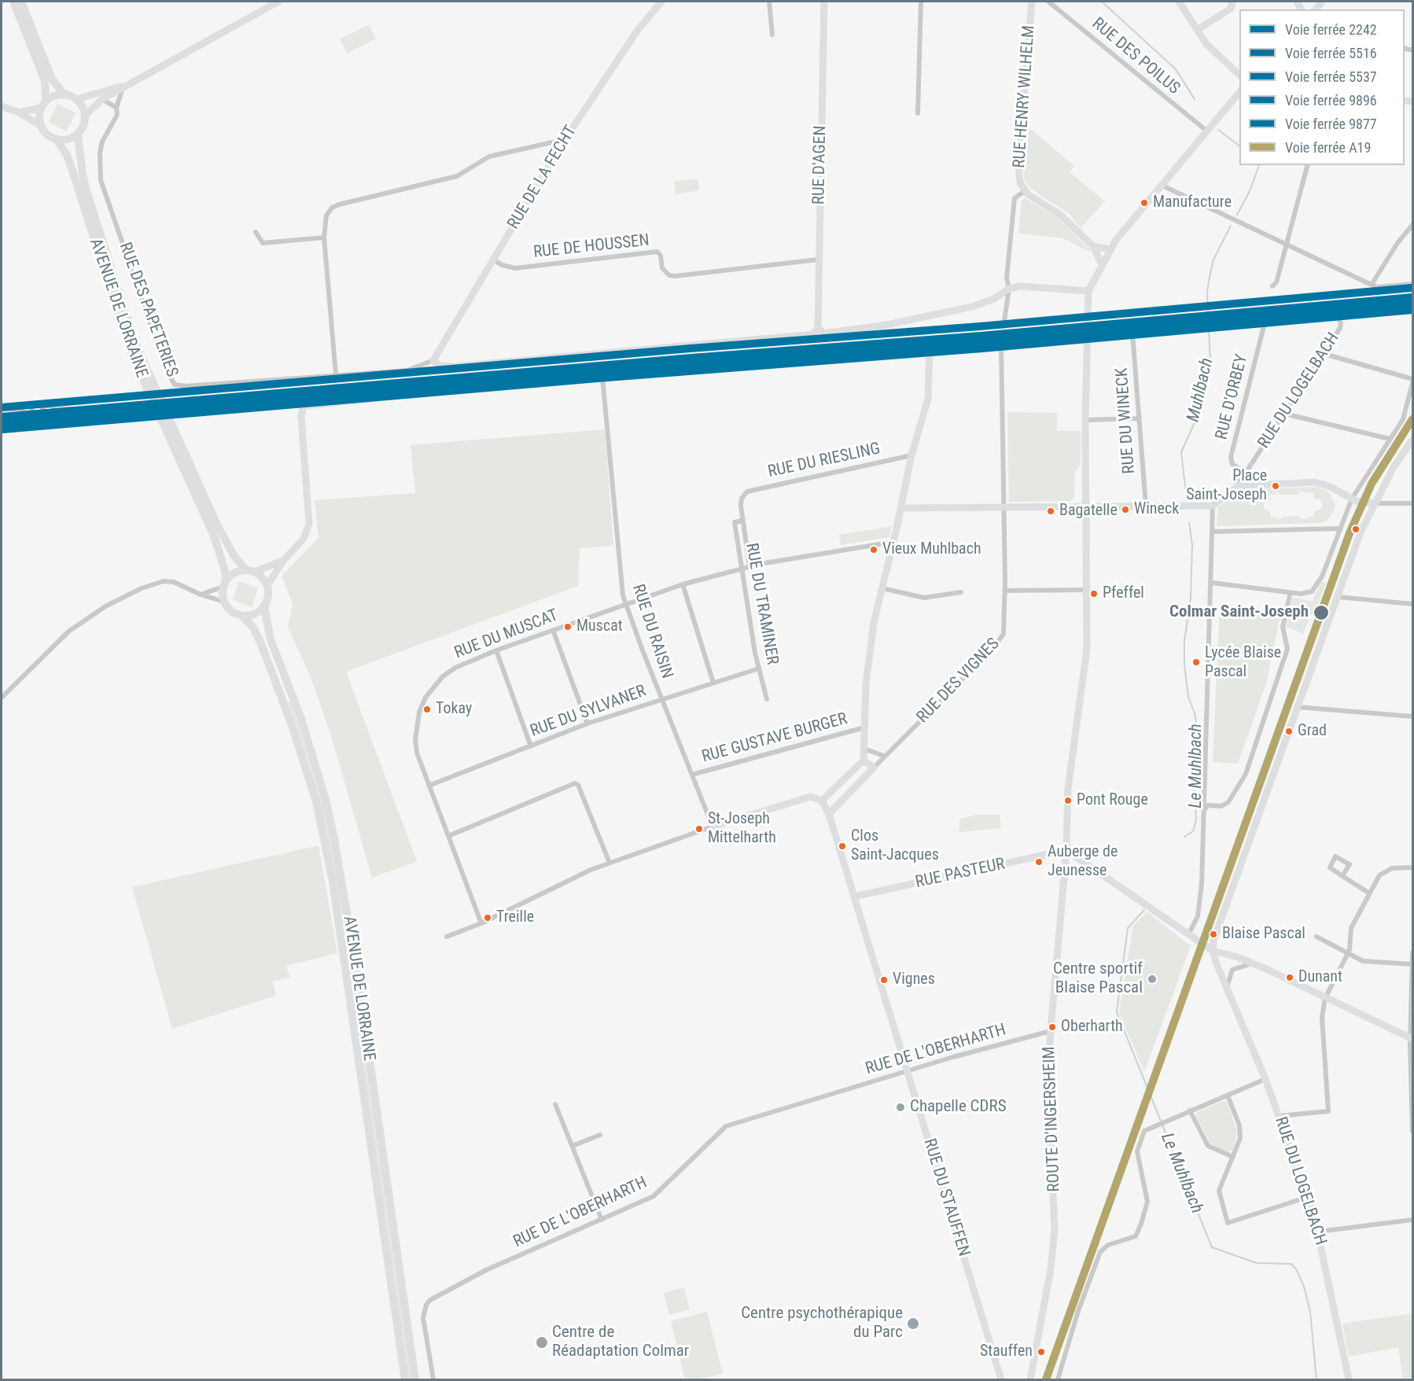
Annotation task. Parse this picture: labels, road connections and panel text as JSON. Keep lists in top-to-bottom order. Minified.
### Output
{"streets":{"main road":["AVENUE DE LORRAINE"],"street":["RUE DES POILUS","RUE HENRY WILHELM","RUE D'AGEN","RUE DE LA FECHT","RUE DE HOUSSEN","RUE DES PAPETERIES","RUE DU LOGELBACH","RUE D'ORBEY","RUE DU WINECK","RUE DU RIESLING","RUE DU TRAMINER","RUE DU RAISIN","RUE DU MUSCAT","RUE DES VIGNES","RUE DU SYLVANER","RUE GUSTAVE BURGER","RUE PASTEUR","RUE DE L'OBERHARTH","ROUTE D'INGERSHEIM","RUE DU STAUFFEN"]},"crossings":[["RUE DES POILUS","ROUTE D'INGERSHEIM"],["RUE HENRY WILHELM","ROUTE D'INGERSHEIM"],["RUE D'AGEN","RUE DE HOUSSEN"],["RUE DE LA FECHT","RUE DE HOUSSEN"],["RUE DE LA FECHT","RUE DES PAPETERIES"],["RUE DU LOGELBACH","RUE D'ORBEY"],["RUE DU RIESLING","RUE DU TRAMINER"],["RUE DU TRAMINER","RUE DU MUSCAT"],["RUE DU TRAMINER","RUE DU SYLVANER"],["RUE DU RAISIN","RUE DU MUSCAT"],["RUE DU RAISIN","RUE DU SYLVANER"],["RUE DU RAISIN","RUE GUSTAVE BURGER"],["RUE DU MUSCAT","RUE DU SYLVANER"],["RUE DES VIGNES","RUE DU STAUFFEN"],["RUE PASTEUR","ROUTE D'INGERSHEIM"],["RUE PASTEUR","RUE DU STAUFFEN"],["RUE DE L'OBERHARTH","ROUTE D'INGERSHEIM"],["RUE DE L'OBERHARTH","RUE DU STAUFFEN"]],"water":["Muhlbach","Le Muhlbach"],"places":["Manufacture","Place Saint-Joseph","Wineck","Bagatelle","Vieux Muhlbach","Pfeffel","Colmar Saint-Joseph","Muscat","Lycée Blaise Pascal","Tokay","Grad","Pont Rouge","St-Joseph Mittelharth","Clos Saint-Jacques","Auberge de Jeunesse","Treille","Blaise Pascal","Dunant","Centre sportif Blaise Pascal","Vignes","Oberharth","Chapelle CDRS","Centre psychothérapique du Parc","Centre de Réadaptation Colmar","Stauffen"],"lines":["rail line 9896","rail line 2242","rail line 5537","rail line 5516","rail line 9877","rail line A19"],"legend":["Voie ferrée 2242","Voie ferrée 5516","Voie ferrée 5537","Voie ferrée 9896","Voie ferrée 9877","Voie ferrée A19"]}
